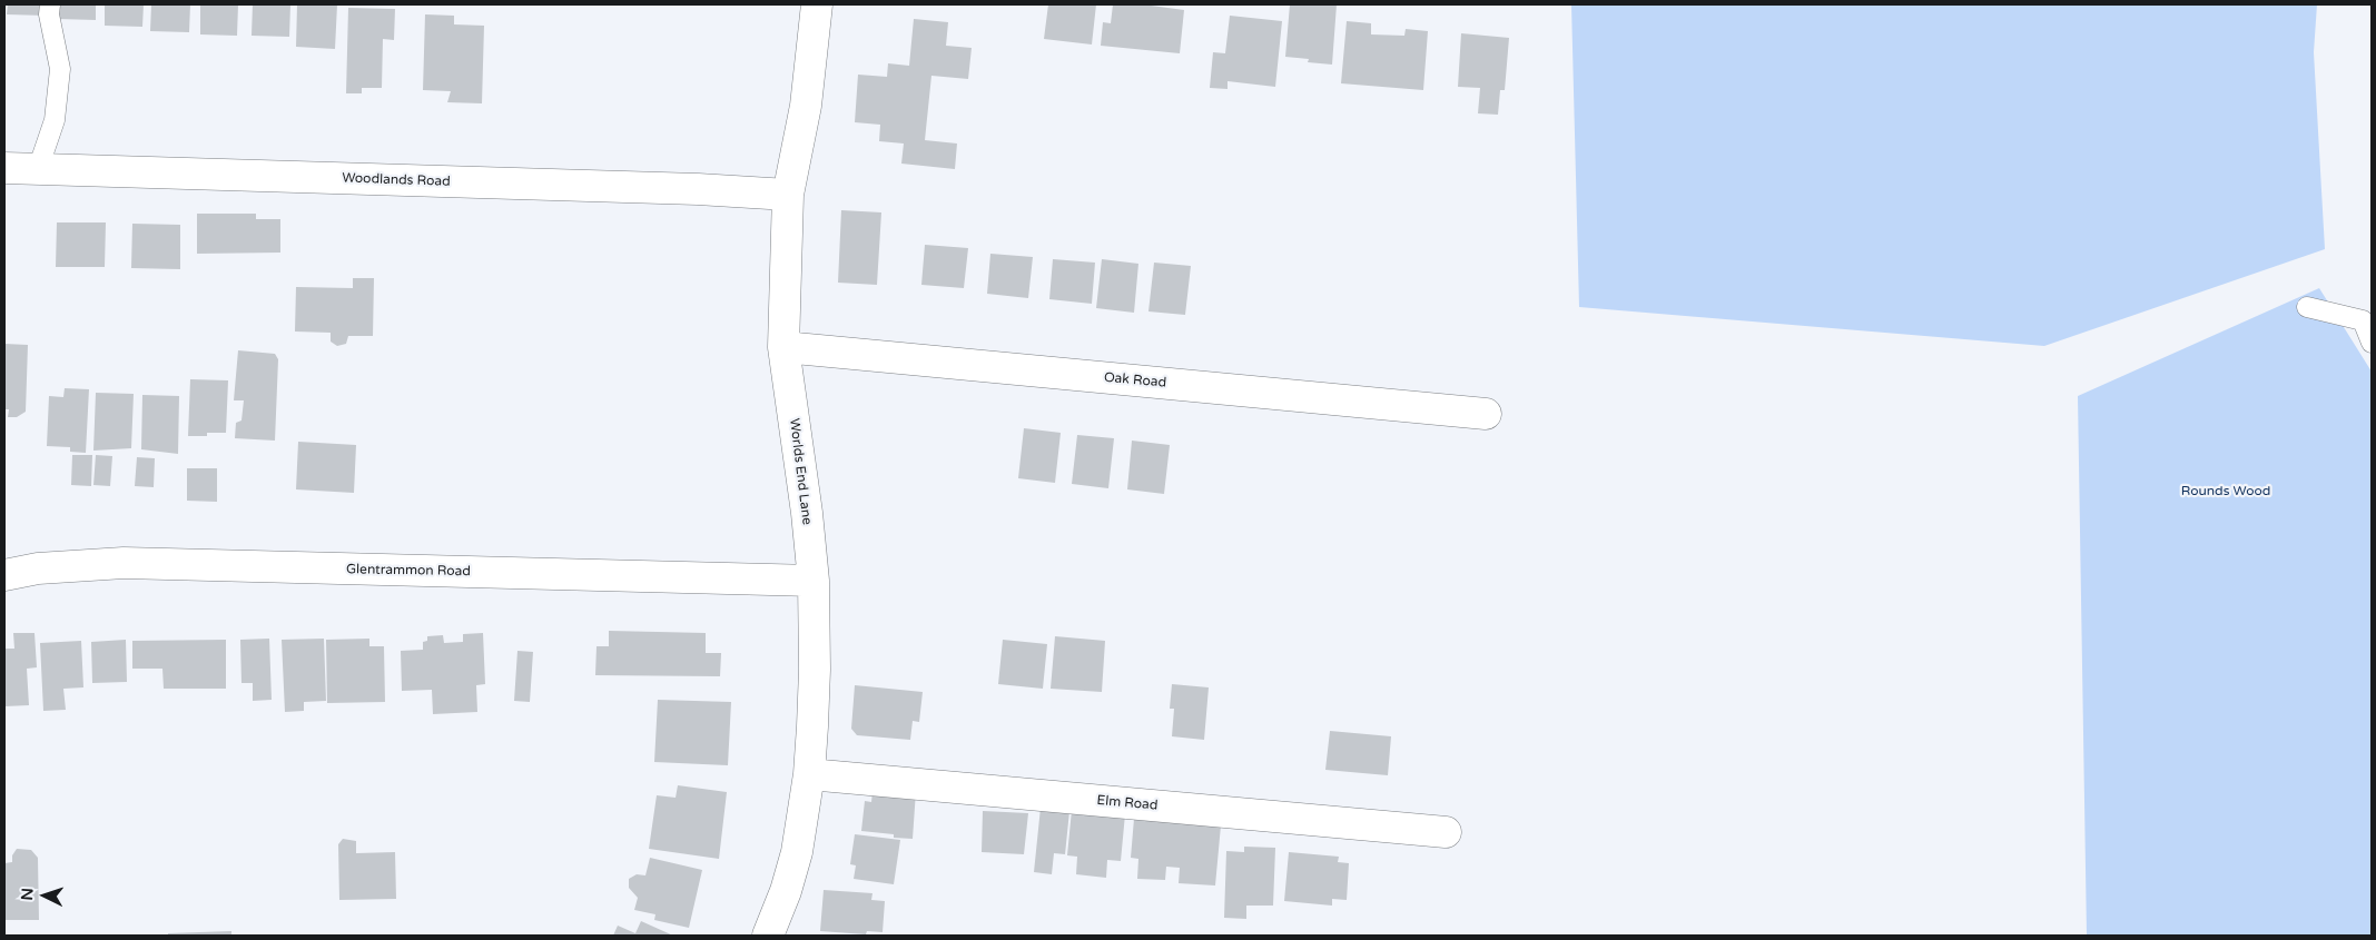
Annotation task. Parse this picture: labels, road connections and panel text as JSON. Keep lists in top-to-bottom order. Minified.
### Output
{"streets":{"street":["Woodlands Road","Oak Road","Worlds End Lane","Glentrammon Road","Elm Road"]},"crossings":[["Woodlands Road","Worlds End Lane"],["Oak Road","Worlds End Lane"],["Worlds End Lane","Glentrammon Road"],["Worlds End Lane","Elm Road"]],"parks":["Rounds Wood"],"north":"left"}
